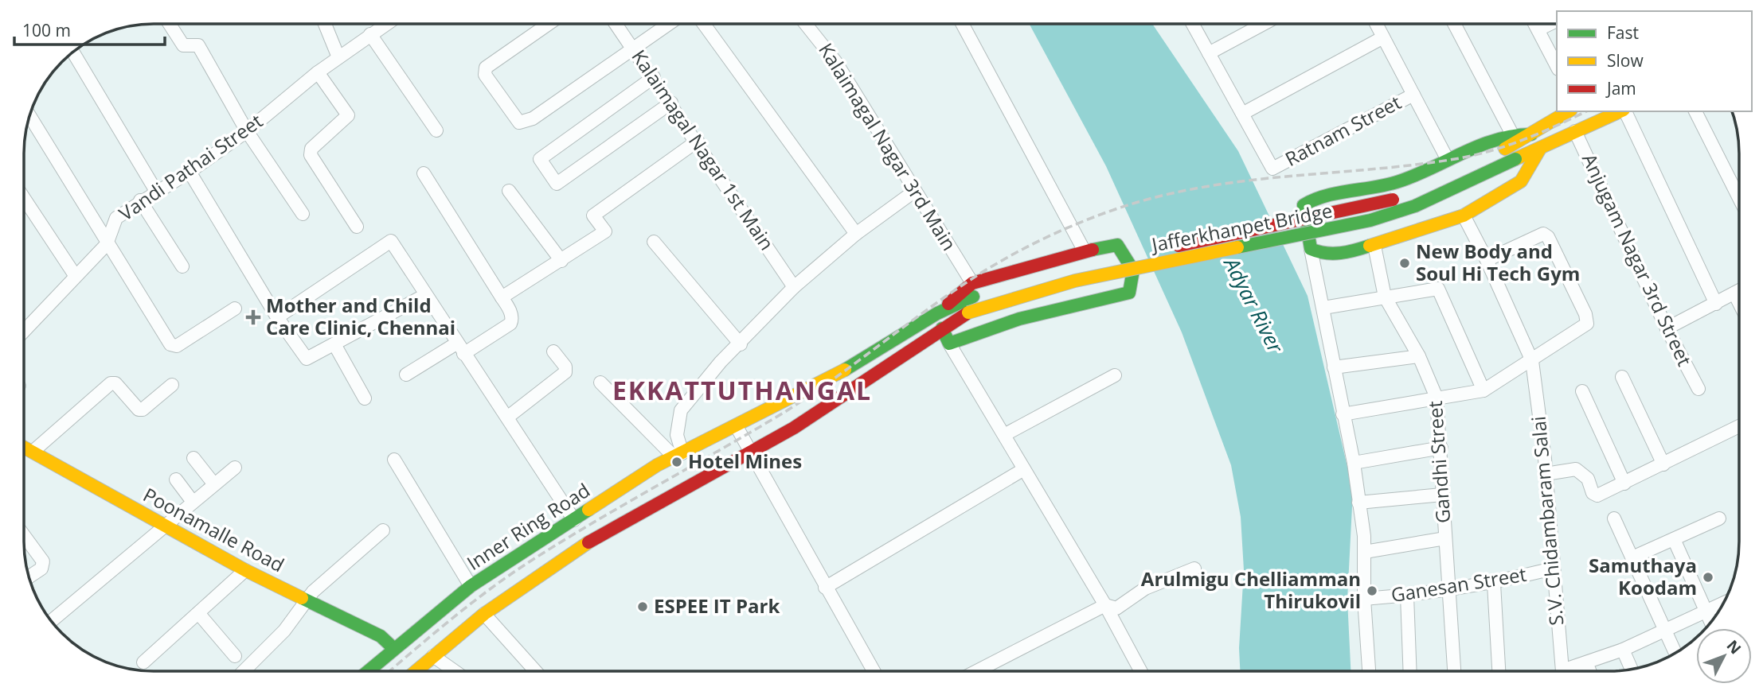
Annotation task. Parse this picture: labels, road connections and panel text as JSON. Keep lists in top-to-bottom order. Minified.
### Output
{"streets":{"main road":["Jafferkhanpet Bridge","Inner Ring Road","Poonamalle Road"],"street":["Ratnam Street","Kalaimagal Nagar 3rd Main","Kalaimagal Nagar 1st Main","Vandi Pathai Street","Anjugam Nagar 3rd Street","Gandhi Street","S.V. Chidambaram Salai","Ganesan Street"]},"crossings":[["Jafferkhanpet Bridge","Inner Ring Road"],["Gandhi Street","Ganesan Street"],["S.V. Chidambaram Salai","Ganesan Street"],["Inner Ring Road","Poonamalle Road"]],"districts":["EKKATTUTHANGAL"],"water":["Adyar River"],"places":{"other":["New Body and Soul Hi Tech Gym","Hotel Mines","Samuthaya Koodam","Arulmigu Chelliamman Thirukovil","ESPEE IT Park"],"health":["Mother and Child Care Clinic, Chennai"]},"legend":["Fast","Slow","Jam"],"scale_bar":"100 m","north":"top right"}
